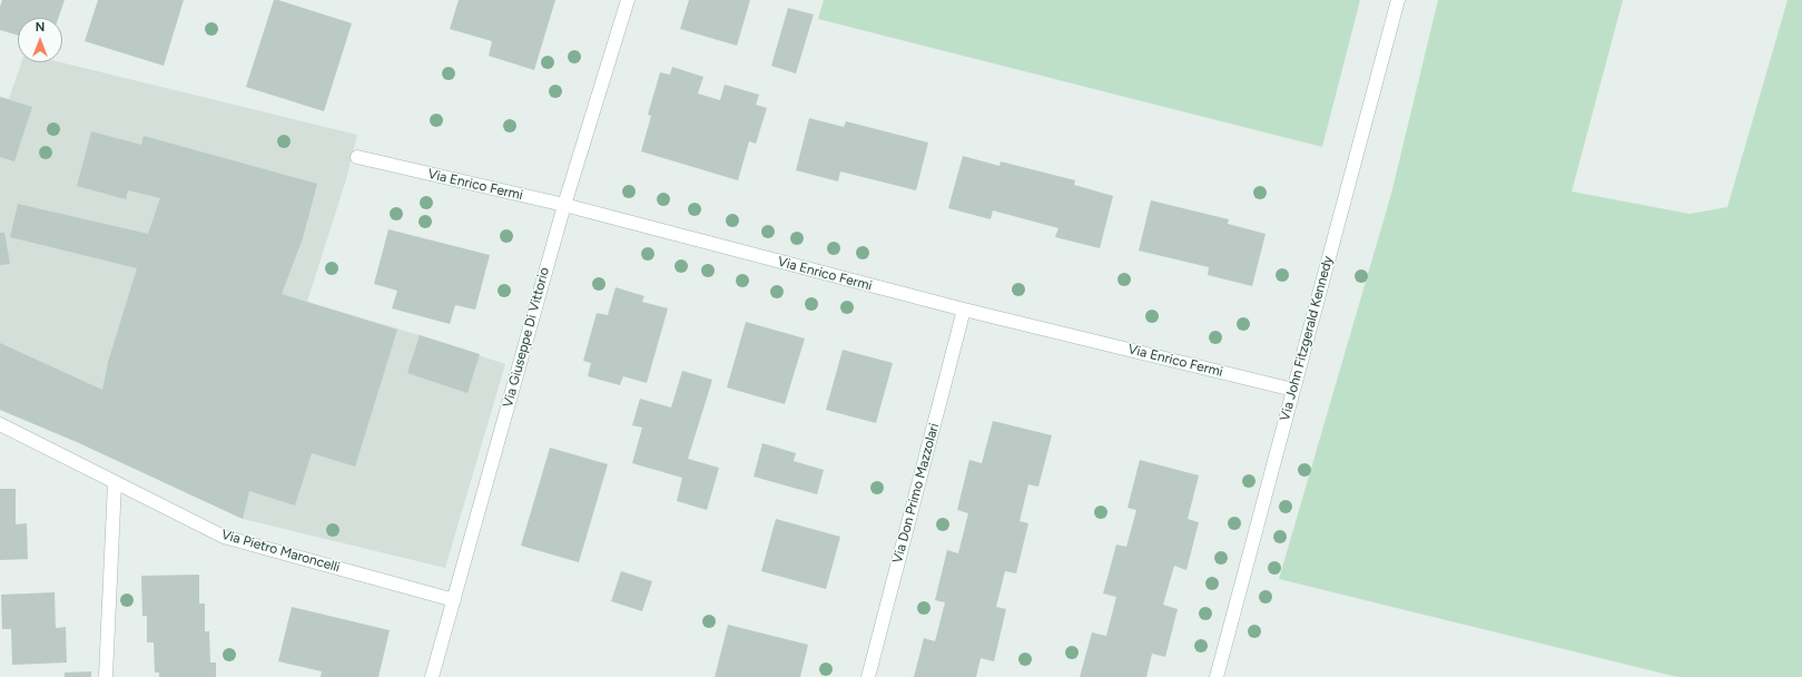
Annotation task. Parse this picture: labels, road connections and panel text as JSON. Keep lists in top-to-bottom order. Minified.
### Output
{"streets":{"street":["Via Enrico Fermi","Via Giuseppe Di Vittorio","Via John Fitzgerald Kennedy","Via Don Primo Mazzolari","Via Pietro Maroncelli"]},"crossings":[["Via Enrico Fermi","Via Giuseppe Di Vittorio"],["Via Enrico Fermi","Via John Fitzgerald Kennedy"],["Via Enrico Fermi","Via Don Primo Mazzolari"],["Via Giuseppe Di Vittorio","Via Pietro Maroncelli"]],"north":"top"}
